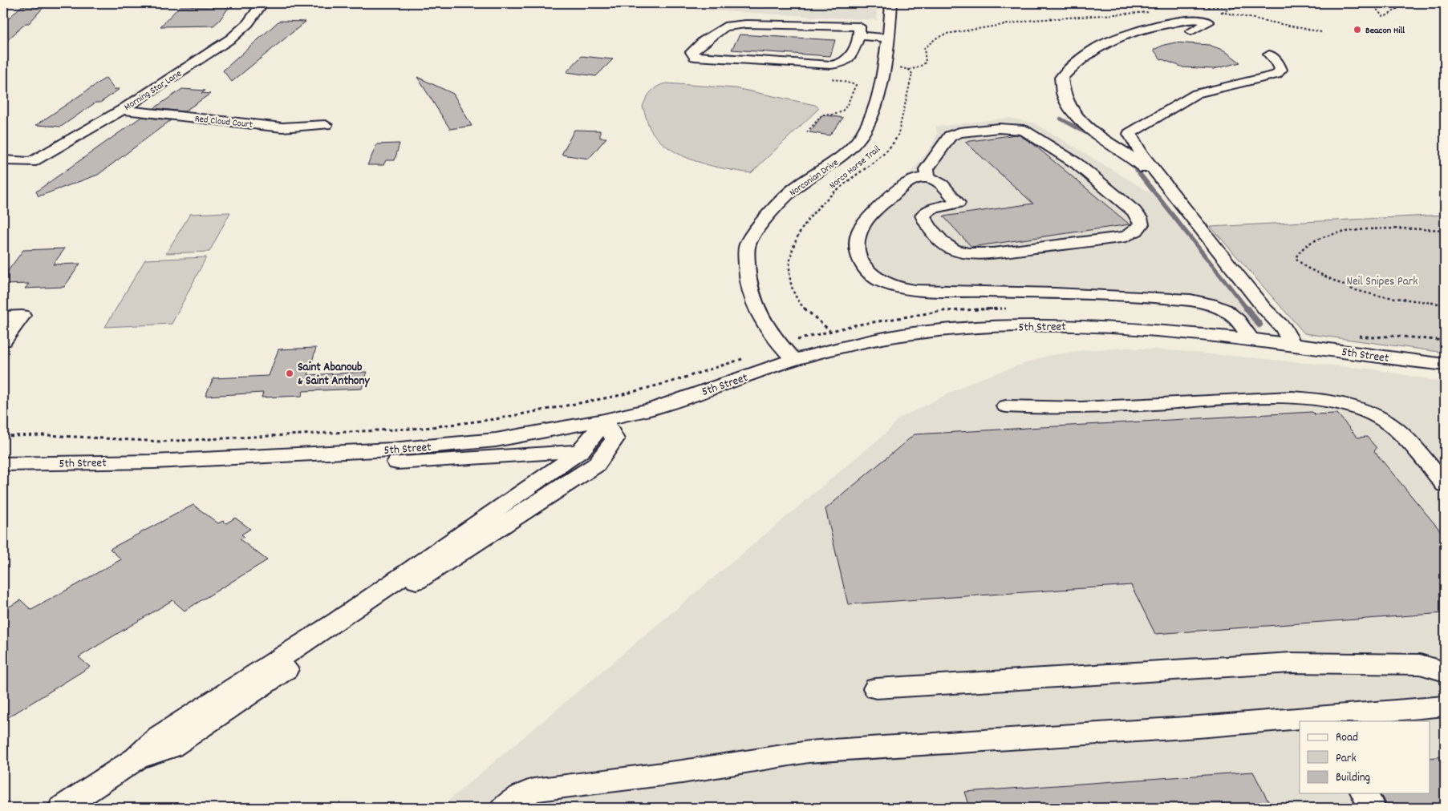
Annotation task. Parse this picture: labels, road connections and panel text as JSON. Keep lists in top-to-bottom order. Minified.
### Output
{"streets":{"street":["Morning Star Lane","Red Cloud Court","Norconian Drive","5th Street"],"path":["Norco Horse Trail"]},"crossings":[["Morning Star Lane","Red Cloud Court"],["Norconian Drive","5th Street"]],"parks":["Neil Snipes Park"],"places":["Beacon Hill","Saint Abanoub & Saint Anthony"],"legend":["Road","Park","Building"]}
